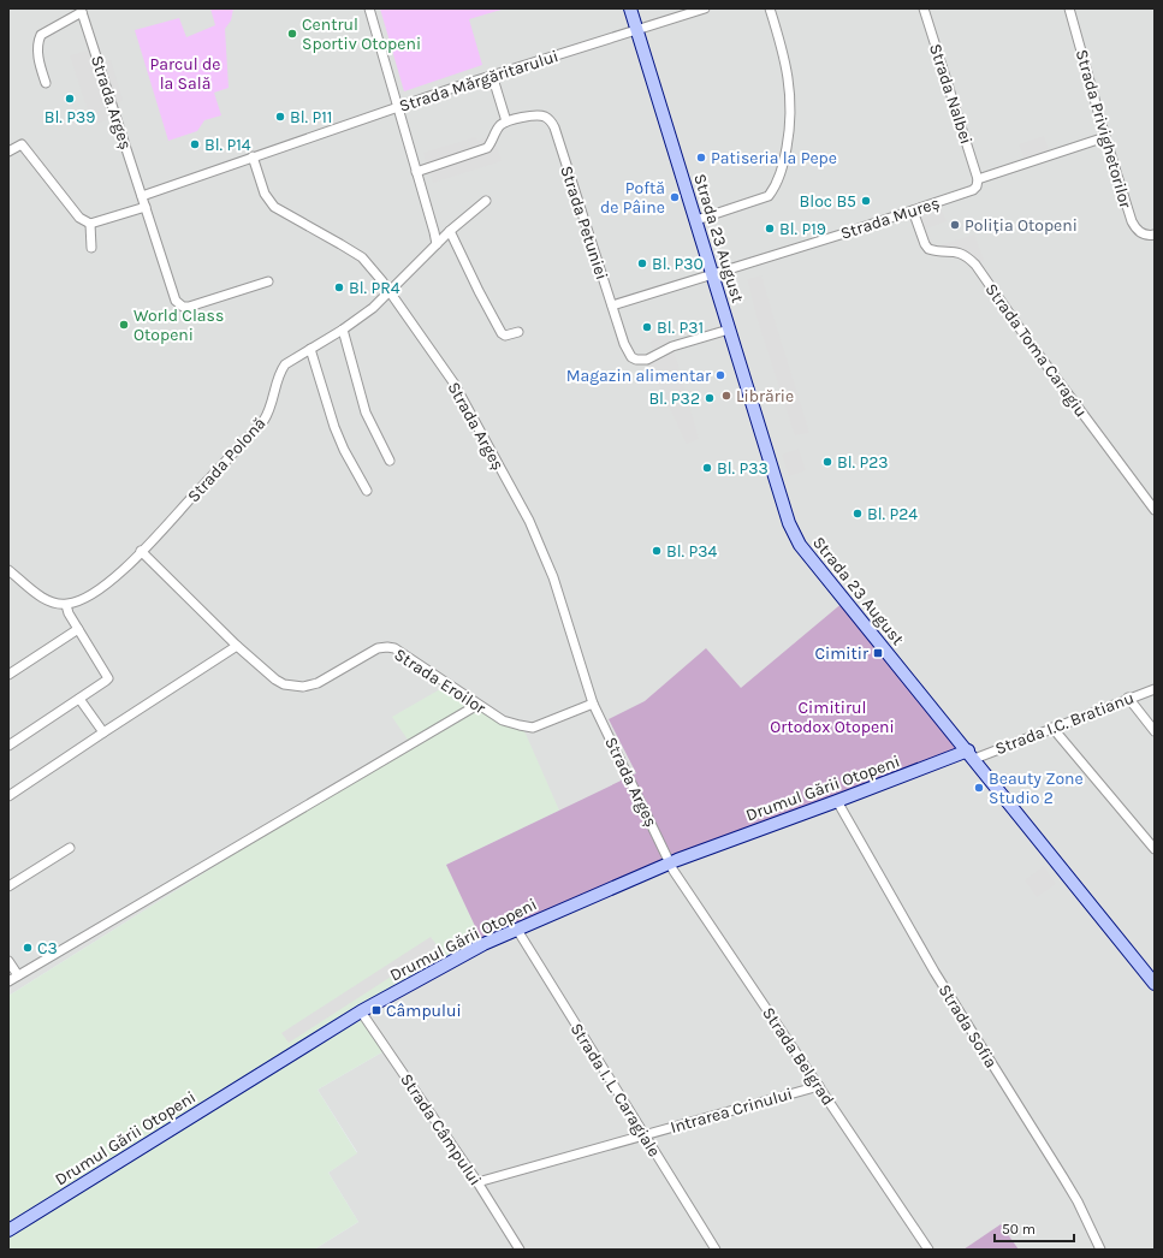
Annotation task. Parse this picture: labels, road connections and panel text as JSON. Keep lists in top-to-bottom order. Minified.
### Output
{"streets":{"main road":["Strada 23 August","Drumul Gării Otopeni"],"street":["Strada Mărgăritarului","Strada Nalbei","Strada Argeș","Strada Privighetorilor","Strada Mureș","Strada Petuniei","Strada Toma Caragiu","Strada Polonă","Strada Eroilor","Strada I.C. Bratianu","Strada Sofia","Strada Belgrad","Strada I. L. Caragiale","Intrarea Crinului","Strada Câmpului"]},"crossings":[["Strada Mărgăritarului","Strada Argeș"],["Strada Mărgăritarului","Strada 23 August"],["Strada Nalbei","Strada Mureș"],["Strada Argeș","Strada Polonă"],["Strada Argeș","Strada Eroilor"],["Strada Argeș","Drumul Gării Otopeni"],["Strada Argeș","Strada Belgrad"],["Strada Privighetorilor","Strada Mureș"],["Strada Mureș","Strada Petuniei"],["Strada Mureș","Strada 23 August"],["Strada Mureș","Strada Toma Caragiu"],["Strada Petuniei","Strada 23 August"],["Strada 23 August","Strada I.C. Bratianu"],["Strada 23 August","Drumul Gării Otopeni"],["Strada Polonă","Strada Eroilor"],["Strada I.C. Bratianu","Drumul Gării Otopeni"],["Drumul Gării Otopeni","Strada Sofia"],["Drumul Gării Otopeni","Strada Belgrad"],["Drumul Gării Otopeni","Strada I. L. Caragiale"],["Drumul Gării Otopeni","Strada Câmpului"],["Strada Belgrad","Intrarea Crinului"],["Strada I. L. Caragiale","Intrarea Crinului"],["Intrarea Crinului","Strada Câmpului"]],"parks":["Parcul de la Sală","Cimitirul Ortodox Otopeni"],"places":{"other":["Centrul Sportiv Otopeni","Bl. P39","Bl. P11","Bl. P14","Patiseria la Pepe","Poftă de Pâine","Bloc B5","Poliția Otopeni","Bl. P19","Bl. P30","Bl. PR4","World Class Otopeni","Bl. P31","Magazin alimentar","Librărie","Bl. P32","Bl. P23","Bl. P33","Bl. P24","Bl. P34","Beauty Zone Studio 2","C3"],"transit":["Cimitir","Câmpului"]},"scale_bar":"50 m"}
